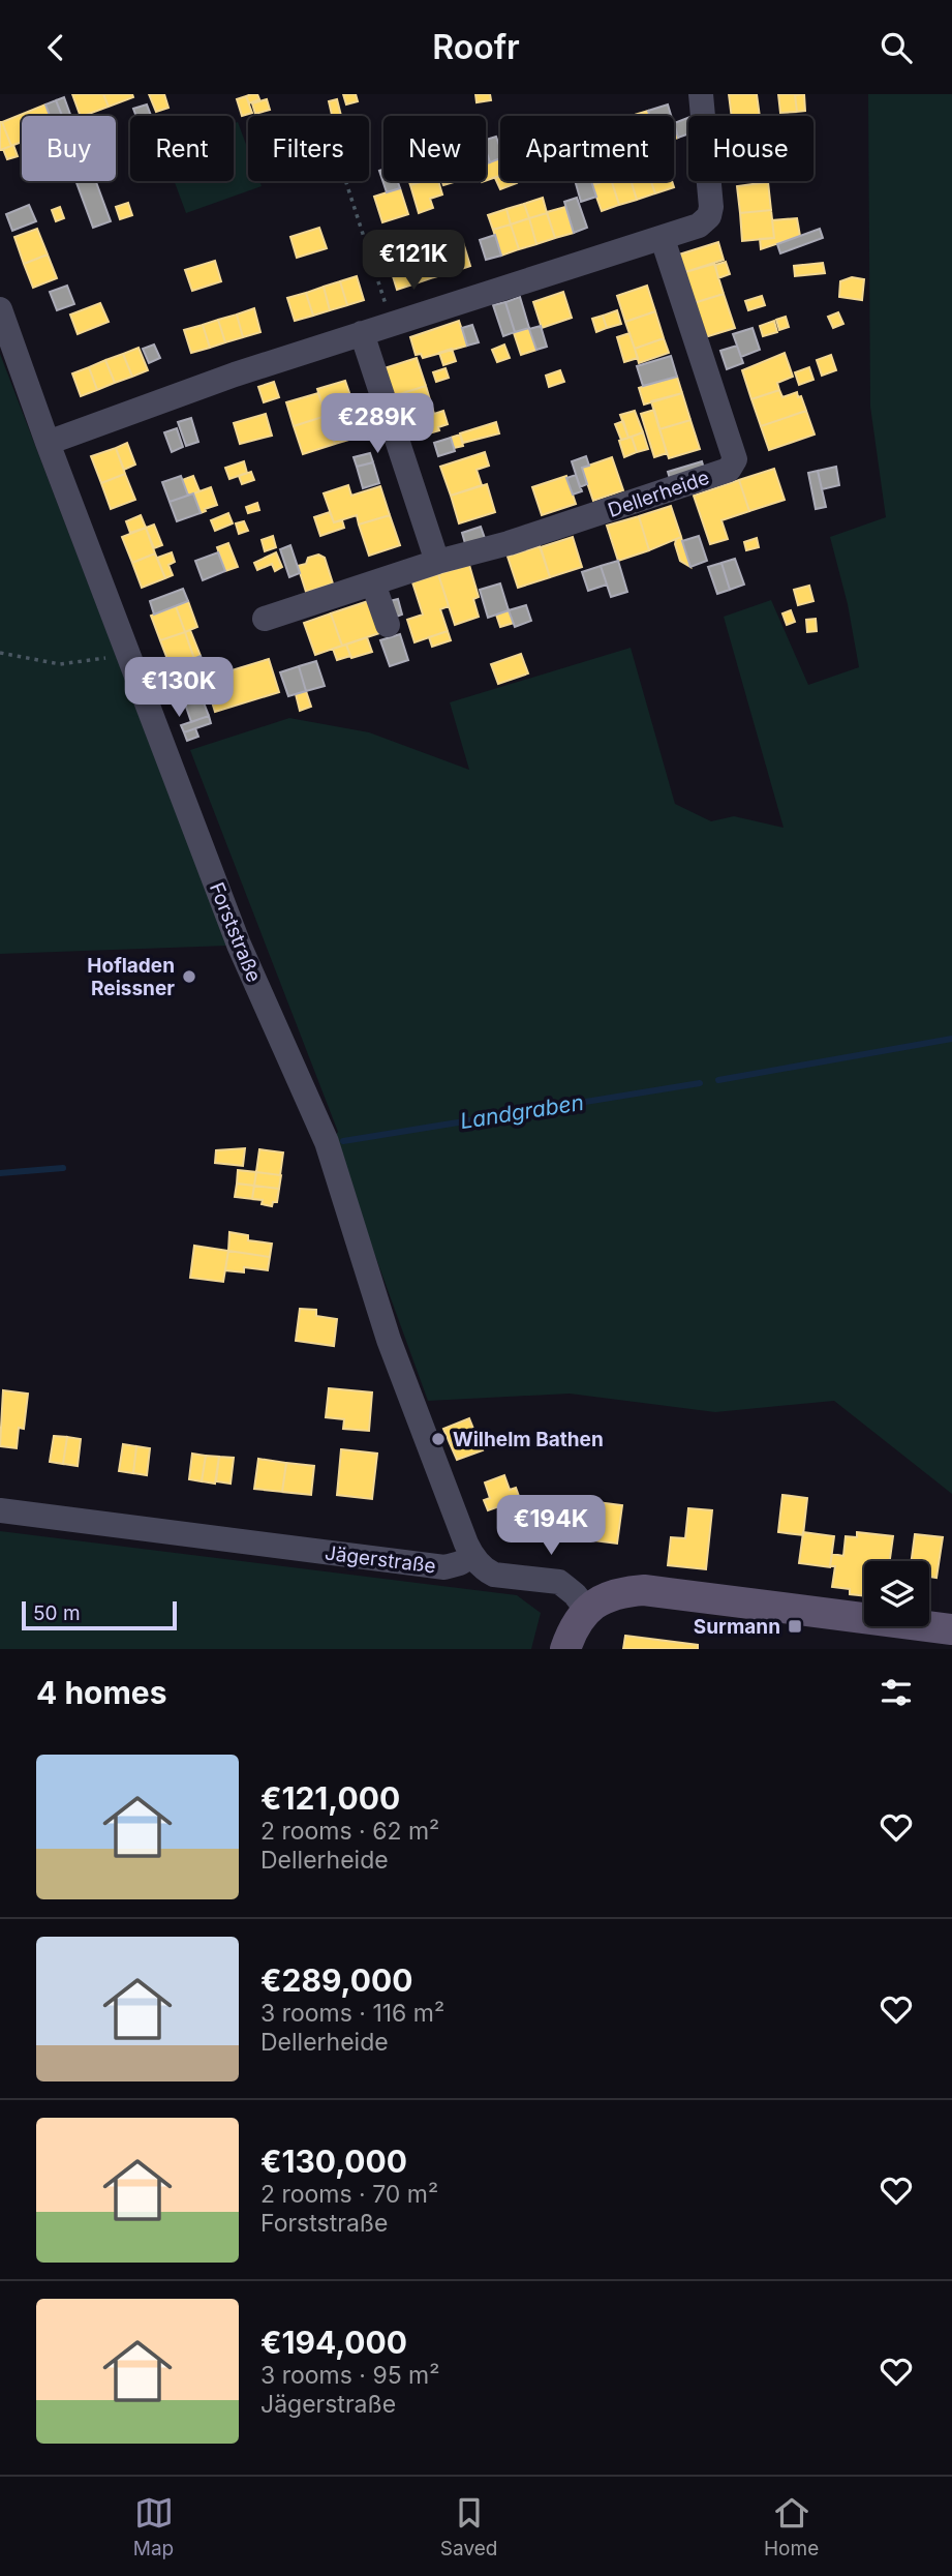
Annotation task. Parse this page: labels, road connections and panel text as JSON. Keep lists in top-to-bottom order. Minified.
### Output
{"streets":{"street":["Dellerheide","Forststraße","Jägerstraße"]},"crossings":[["Forststraße","Jägerstraße"]],"water":["Landgraben"],"places":{"other":["Hofladen Reissner","Wilhelm Bathen"],"transit":["Surmann"]},"scale_bar":"50 m","page":{"header":"Roofr","chip":["Buy","Rent","Filters","New","Apartment","House"],"price":["€121K","€289K","€130K","€194K"],"scale":"50 m","heading":"4 homes","list":[{"name":"€121,000","note":"2 rooms · 62 m² · Dellerheide"},{"name":"€289,000","note":"3 rooms · 116 m² · Dellerheide"},{"name":"€130,000","note":"2 rooms · 70 m² · Forststraße"},{"name":"€194,000","note":"3 rooms · 95 m² · Jägerstraße"}],"tabs":["Map","Saved","Home"]}}
